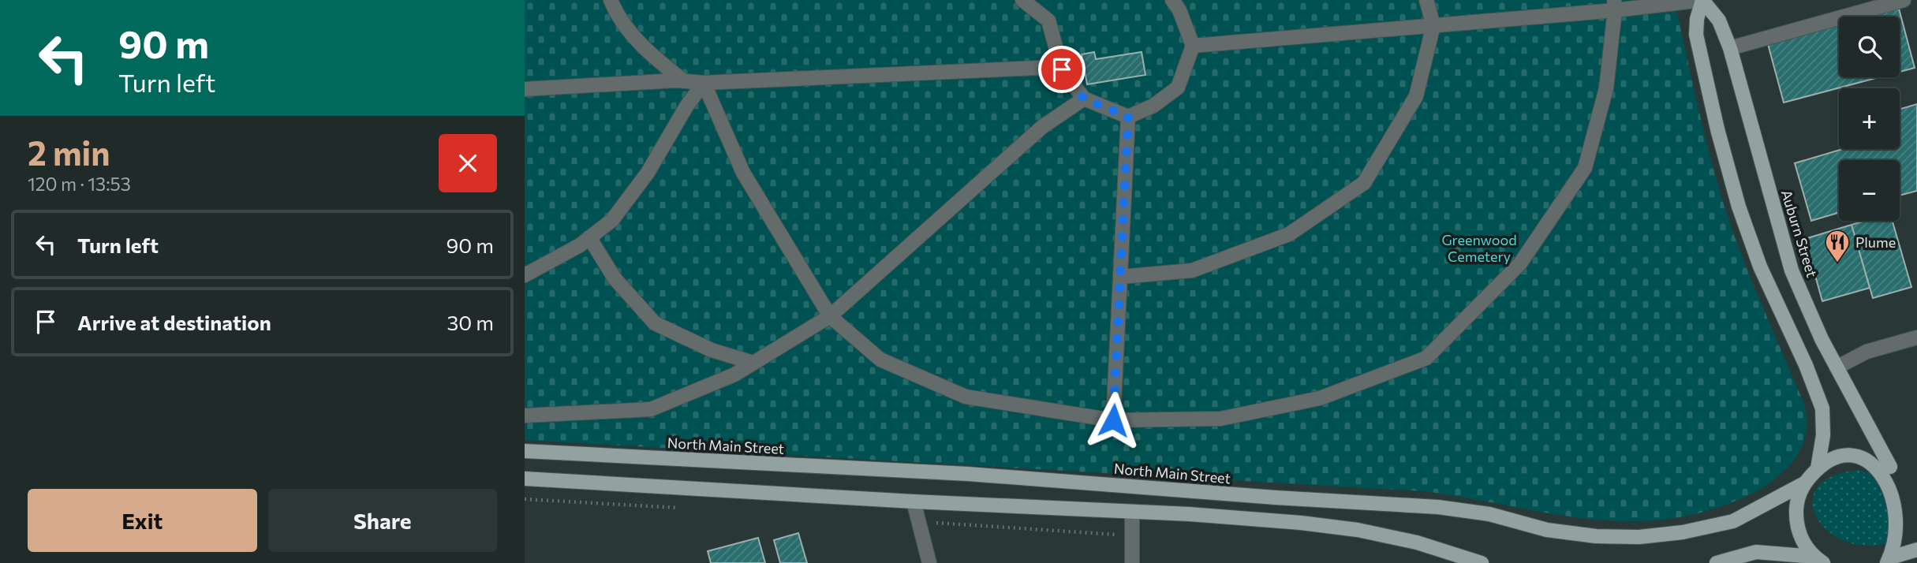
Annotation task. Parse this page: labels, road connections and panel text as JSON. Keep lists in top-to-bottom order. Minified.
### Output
{"streets":{"main road":["Auburn Street","North Main Street"]},"parks":["Greenwood Cemetery"],"places":{"restaurant":["Plume"]},"page":{"turn":["90 m","Turn left"],"map_buttons":["+","−"],"heading":["2 min","120 m · 13:53"],"list":[{"name":"Turn left","value":"90 m"},{"name":"Arrive at destination","value":"30 m"}],"buttons":["Exit","Share"]}}
